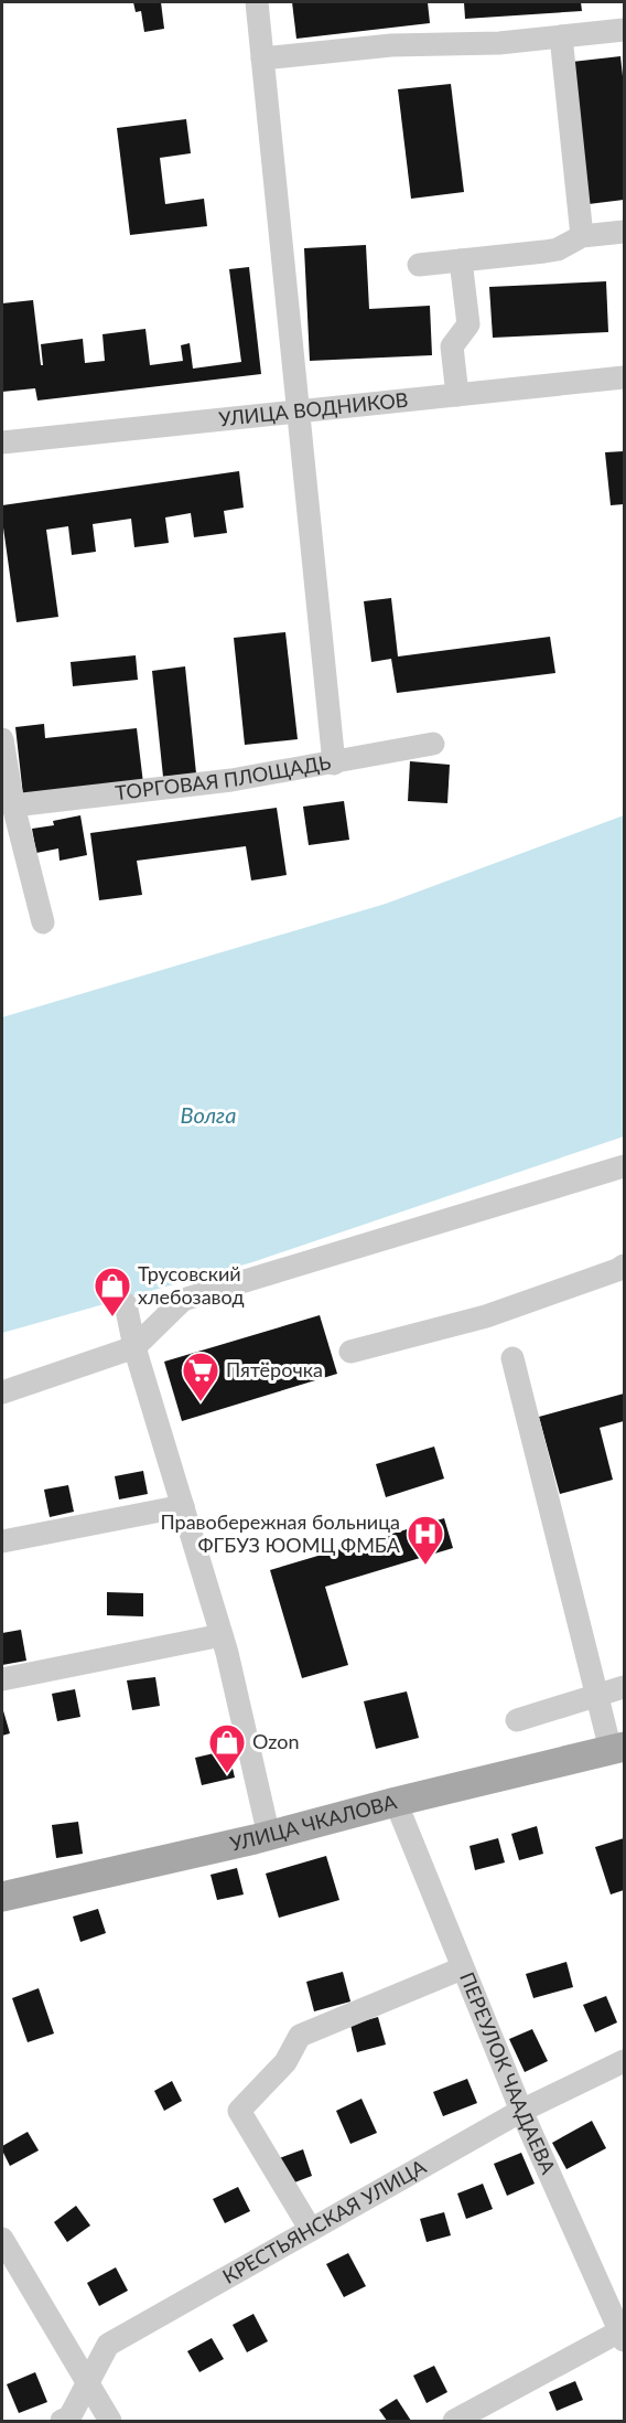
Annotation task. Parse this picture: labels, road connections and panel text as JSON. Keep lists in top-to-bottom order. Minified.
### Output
{"streets":{"main road":["УЛИЦА ЧКАЛОВА"],"street":["УЛИЦА ВОДНИКОВ","ТОРГОВАЯ ПЛОЩАДЬ","ПЕРЕУЛОК ЧААДАЕВА","КРЕСТЬЯНСКАЯ УЛИЦА"]},"crossings":[["УЛИЦА ЧКАЛОВА","ПЕРЕУЛОК ЧААДАЕВА"],["ПЕРЕУЛОК ЧААДАЕВА","КРЕСТЬЯНСКАЯ УЛИЦА"]],"water":["Волга"],"places":{"shop":["Трусовский хлебозавод","Ozon"],"supermarket":["Пятёрочка"],"hospital":["Правобережная больница ФГБУЗ ЮОМЦ ФМБА"]}}
